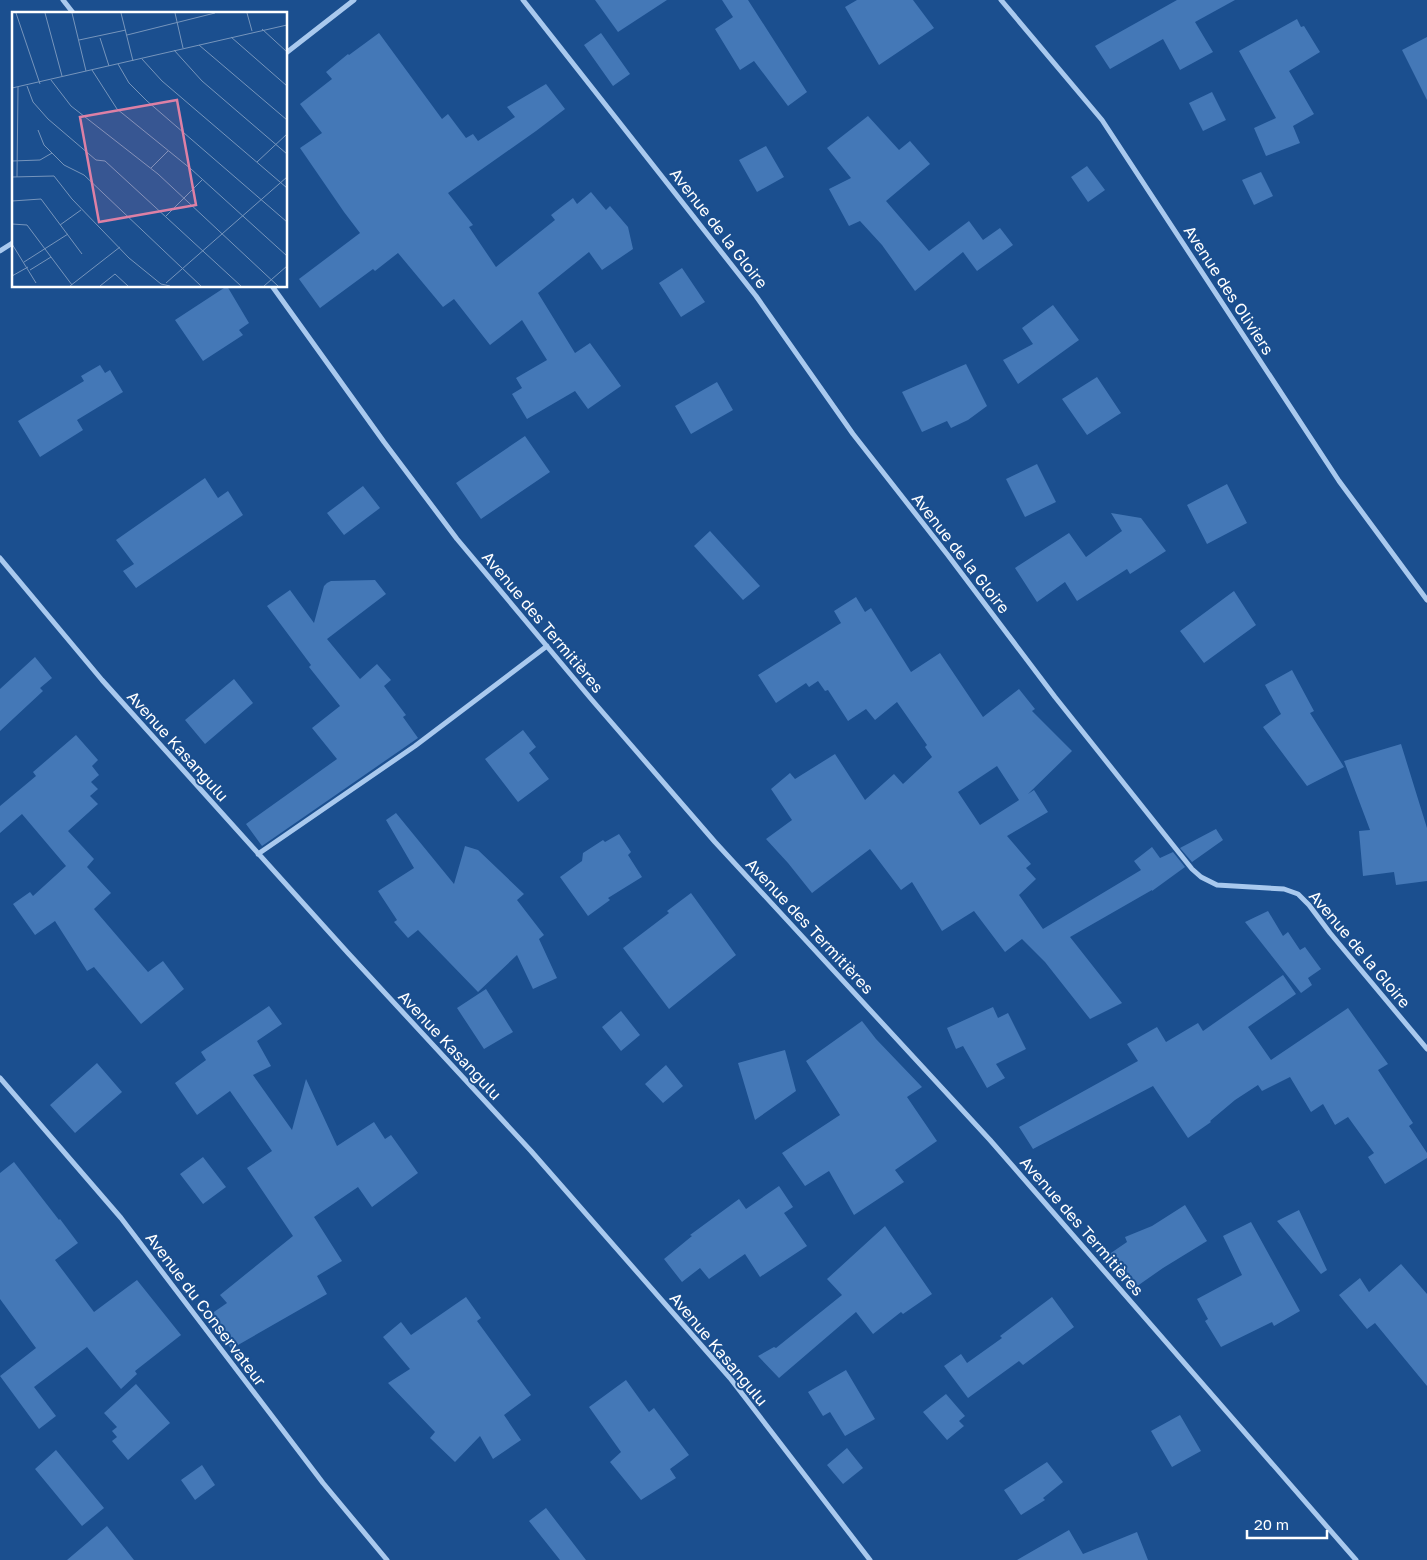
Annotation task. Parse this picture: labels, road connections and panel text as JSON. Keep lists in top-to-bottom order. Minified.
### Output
{"streets":{"street":["Avenue de la Gloire","Avenue des Oliviers","Avenue des Termitières","Avenue Kasangulu","Avenue du Conservateur"]},"scale_bar":"20 m"}
